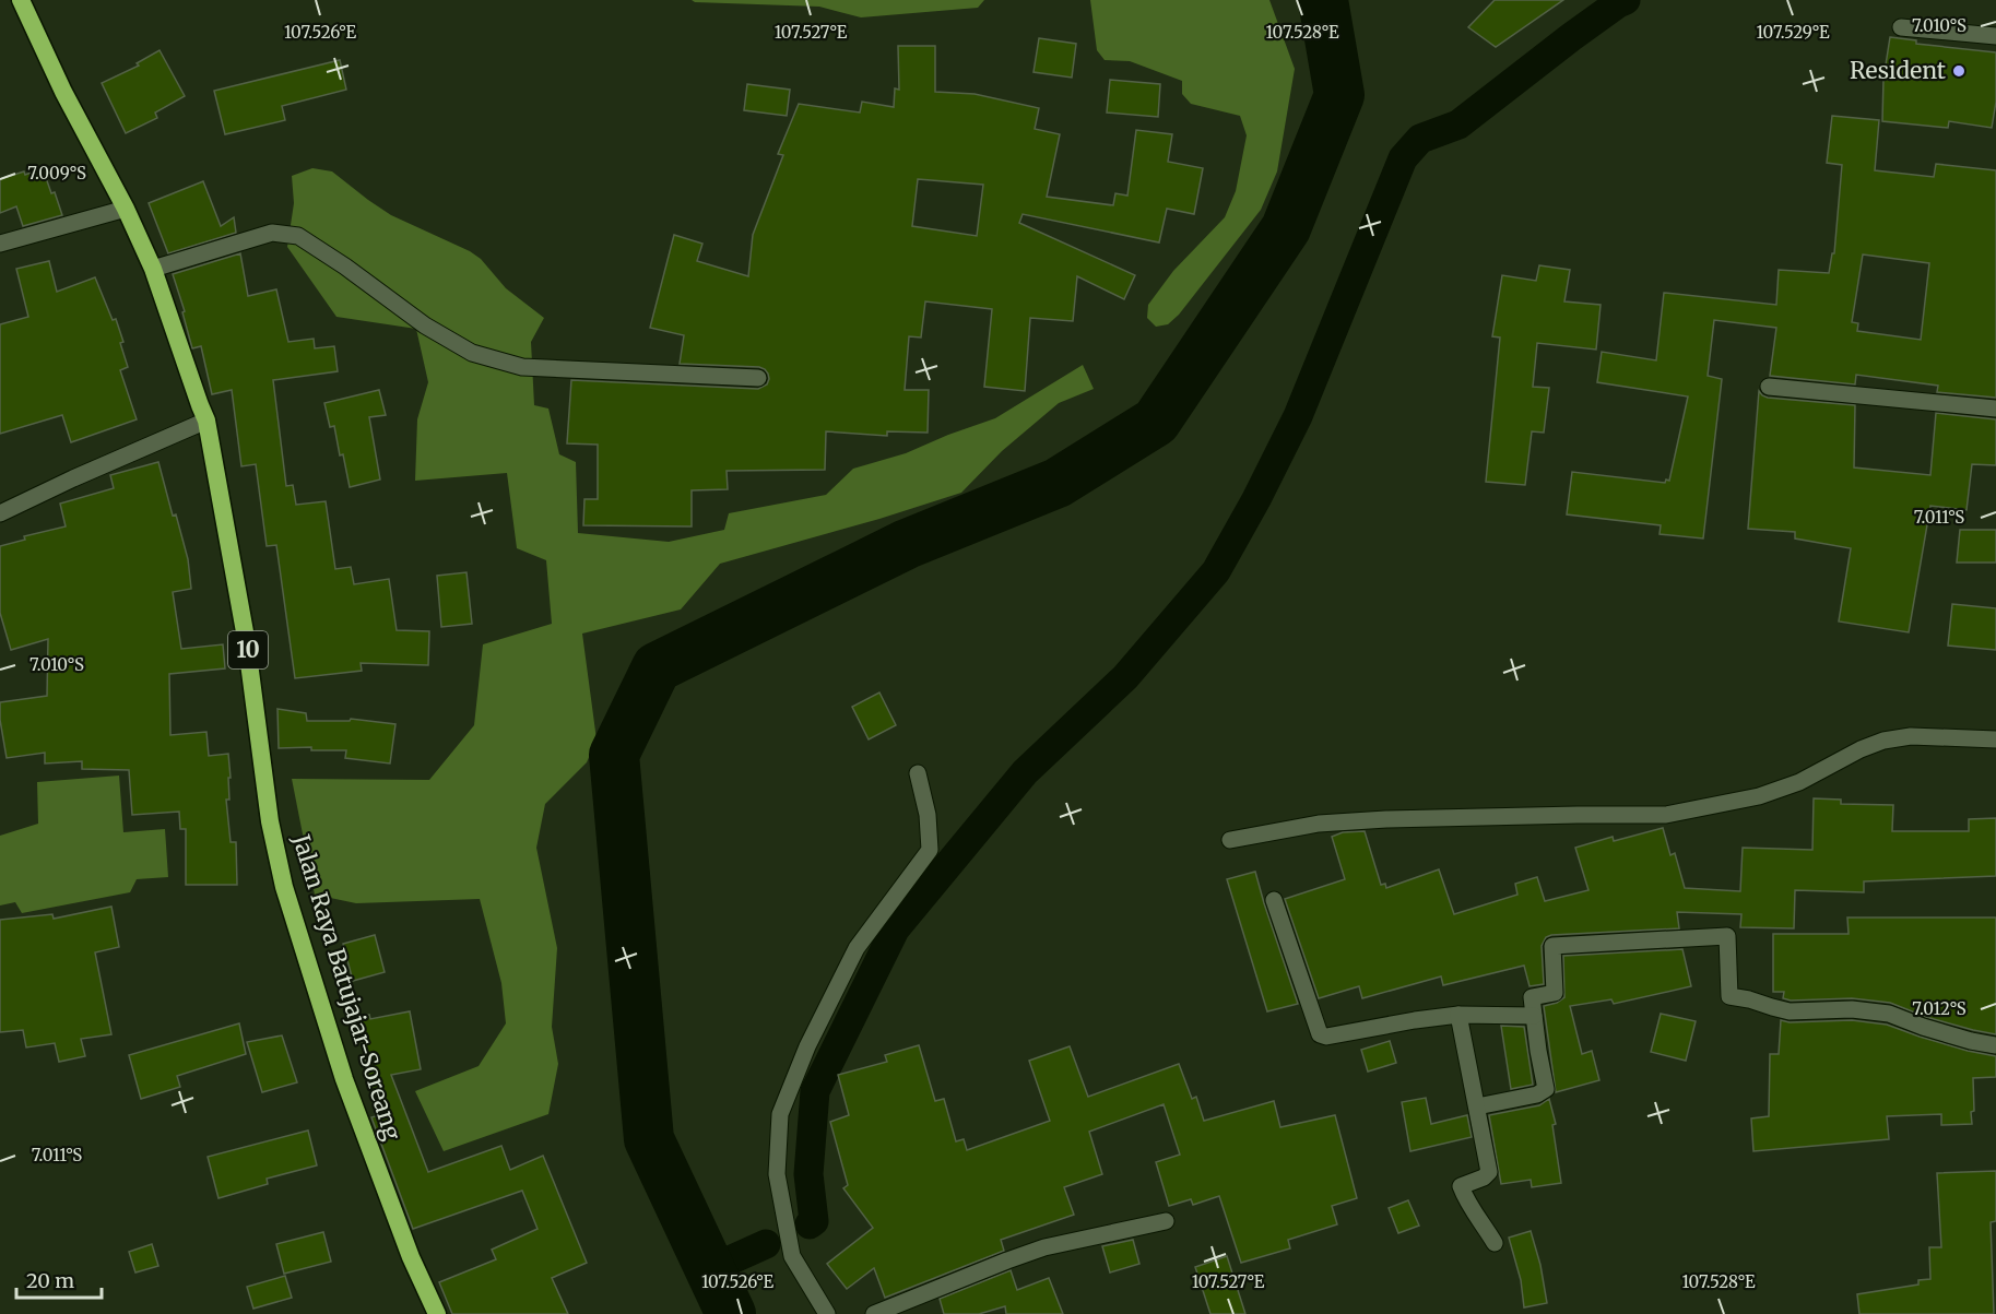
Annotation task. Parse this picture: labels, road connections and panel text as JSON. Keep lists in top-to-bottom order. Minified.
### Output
{"streets":{"highway":["10","Jalan Raya Batujajar-Soreang"]},"places":["Resident"],"scale_bar":"20 m","coordinates":["7.010°S","107.526°E","107.527°E","107.528°E","107.529°E","7.009°S","7.011°S","7.012°S"]}
